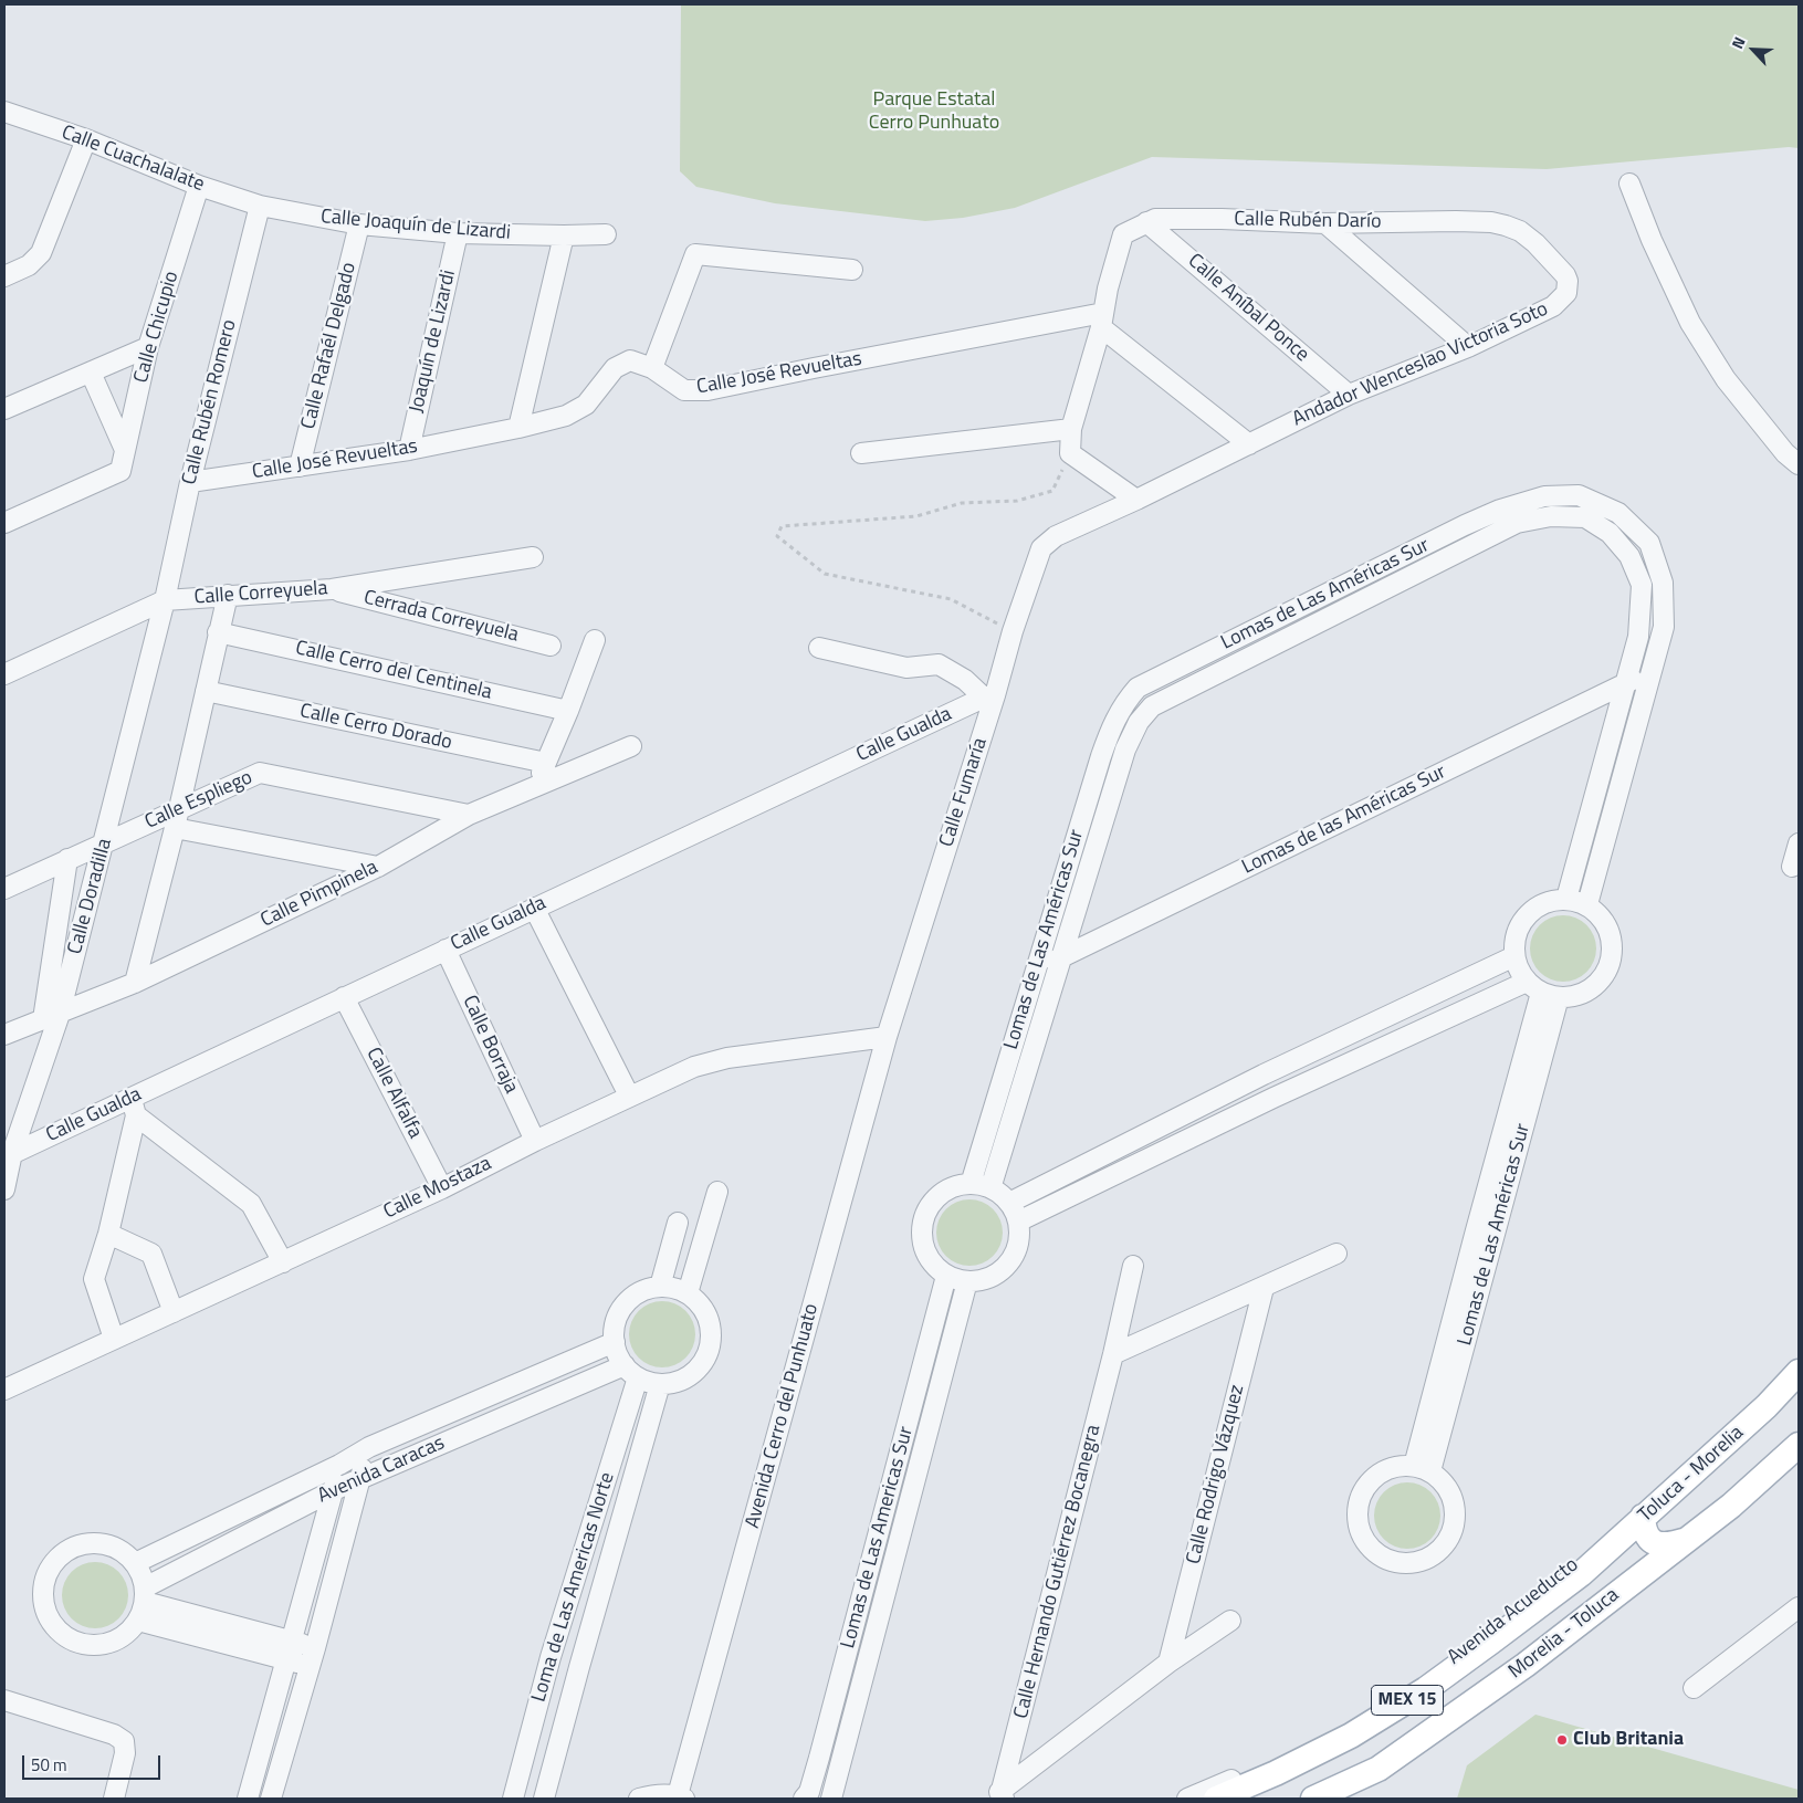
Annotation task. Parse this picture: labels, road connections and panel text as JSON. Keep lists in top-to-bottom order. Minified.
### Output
{"streets":{"main road":["Toluca - Morelia","Morelia - Toluca","MEX 15"],"street":["Calle Cuachalalate","Calle Rubén Darío","Calle Joaquín de Lizardi","Calle Aníbal Ponce","Calle Chicupio","Joaquín de Lizardi","Calle Rafaél Delgado","Andador Wenceslao Victoria Soto","Calle José Revueltas","Calle Rubén Romero","Calle Correyuela","Lomas de Las Américas Sur","Cerrada Correyuela","Calle Cerro del Centinela","Calle Cerro Dorado","Calle Gualda","Calle Fumaría","Calle Espliego","Lomas de las Américas Sur","Calle Pimpinela","Calle Doradilla","Calle Borraja","Calle Alfalfa","Calle Mostaza","Avenida Cerro del Punhuato","Avenida Caracas","Calle Rodrigo Vázquez","Lomas de Las Americas Sur","Calle Hernando Gutiérrez Bocanegra","Loma de Las Americas Norte","Avenida Acueducto"]},"crossings":[["Calle Cuachalalate","Calle Joaquín de Lizardi"],["Calle Cuachalalate","Calle Chicupio"],["Calle Cuachalalate","Calle Rubén Romero"],["Calle Rubén Darío","Calle Aníbal Ponce"],["Calle Rubén Darío","Andador Wenceslao Victoria Soto"],["Calle Rubén Darío","Calle José Revueltas"],["Calle Joaquín de Lizardi","Joaquín de Lizardi"],["Calle Joaquín de Lizardi","Calle Rafaél Delgado"],["Calle Joaquín de Lizardi","Calle Rubén Romero"],["Calle Aníbal Ponce","Andador Wenceslao Victoria Soto"],["Joaquín de Lizardi","Calle José Revueltas"],["Calle Rafaél Delgado","Calle José Revueltas"],["Andador Wenceslao Victoria Soto","Calle Fumaría"],["Calle José Revueltas","Calle Rubén Romero"],["Calle Rubén Romero","Calle Correyuela"],["Calle Rubén Romero","Calle Doradilla"],["Calle Correyuela","Cerrada Correyuela"],["Calle Correyuela","Calle Doradilla"],["Lomas de Las Américas Sur","Lomas de las Américas Sur"],["Lomas de Las Américas Sur","Lomas de Las Americas Sur"],["Calle Gualda","Calle Fumaría"],["Calle Gualda","Calle Doradilla"],["Calle Gualda","Calle Borraja"],["Calle Gualda","Calle Alfalfa"],["Calle Fumaría","Calle Mostaza"],["Calle Fumaría","Avenida Cerro del Punhuato"],["Calle Espliego","Calle Pimpinela"],["Calle Espliego","Calle Doradilla"],["Calle Pimpinela","Calle Doradilla"],["Calle Borraja","Calle Mostaza"],["Calle Alfalfa","Calle Mostaza"],["Calle Mostaza","Avenida Cerro del Punhuato"],["Avenida Caracas","Loma de Las Americas Norte"],["Toluca - Morelia","Avenida Acueducto"],["Toluca - Morelia","Morelia - Toluca"]],"parks":["Parque Estatal Cerro Punhuato"],"places":["Club Britania"],"scale_bar":"50 m","north":"top left"}
